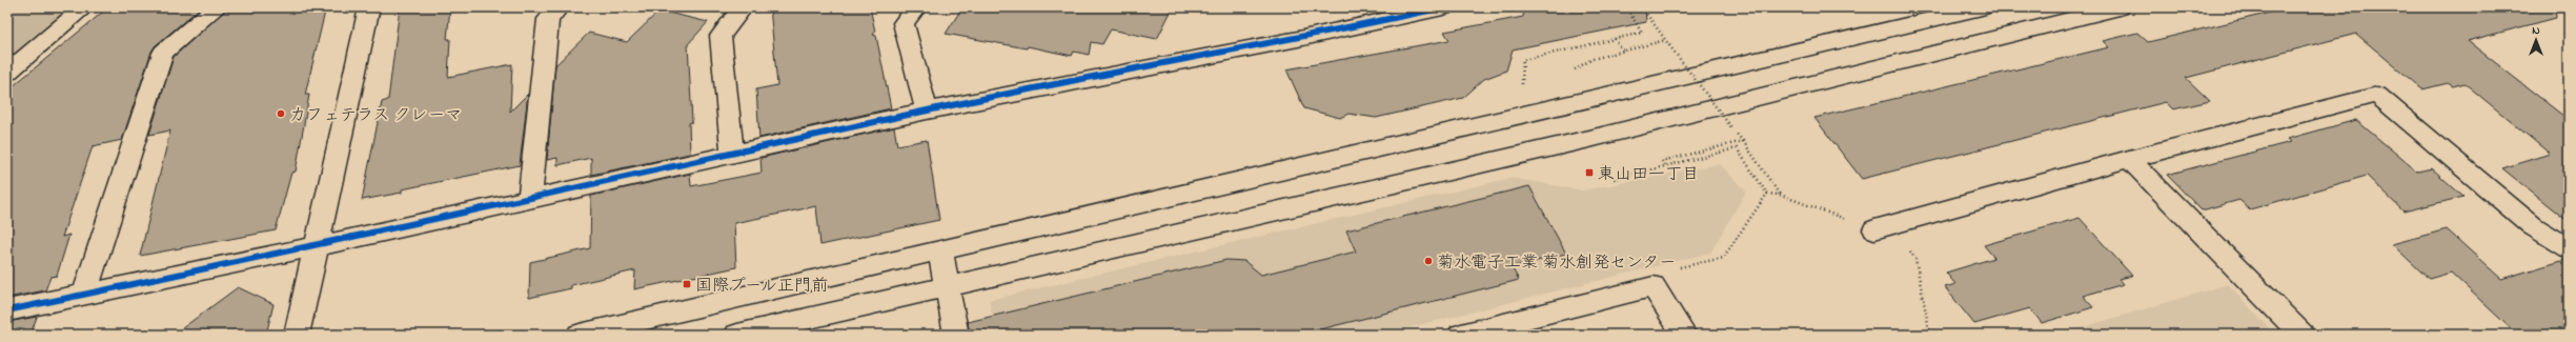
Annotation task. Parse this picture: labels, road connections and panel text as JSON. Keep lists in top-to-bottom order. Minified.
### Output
{"places":{"other":["カフェテラス クレーマ","菊水電子工業 菊水創発センター"],"transit":["東山田一丁目","国際プール正門前"]},"north":"top"}
